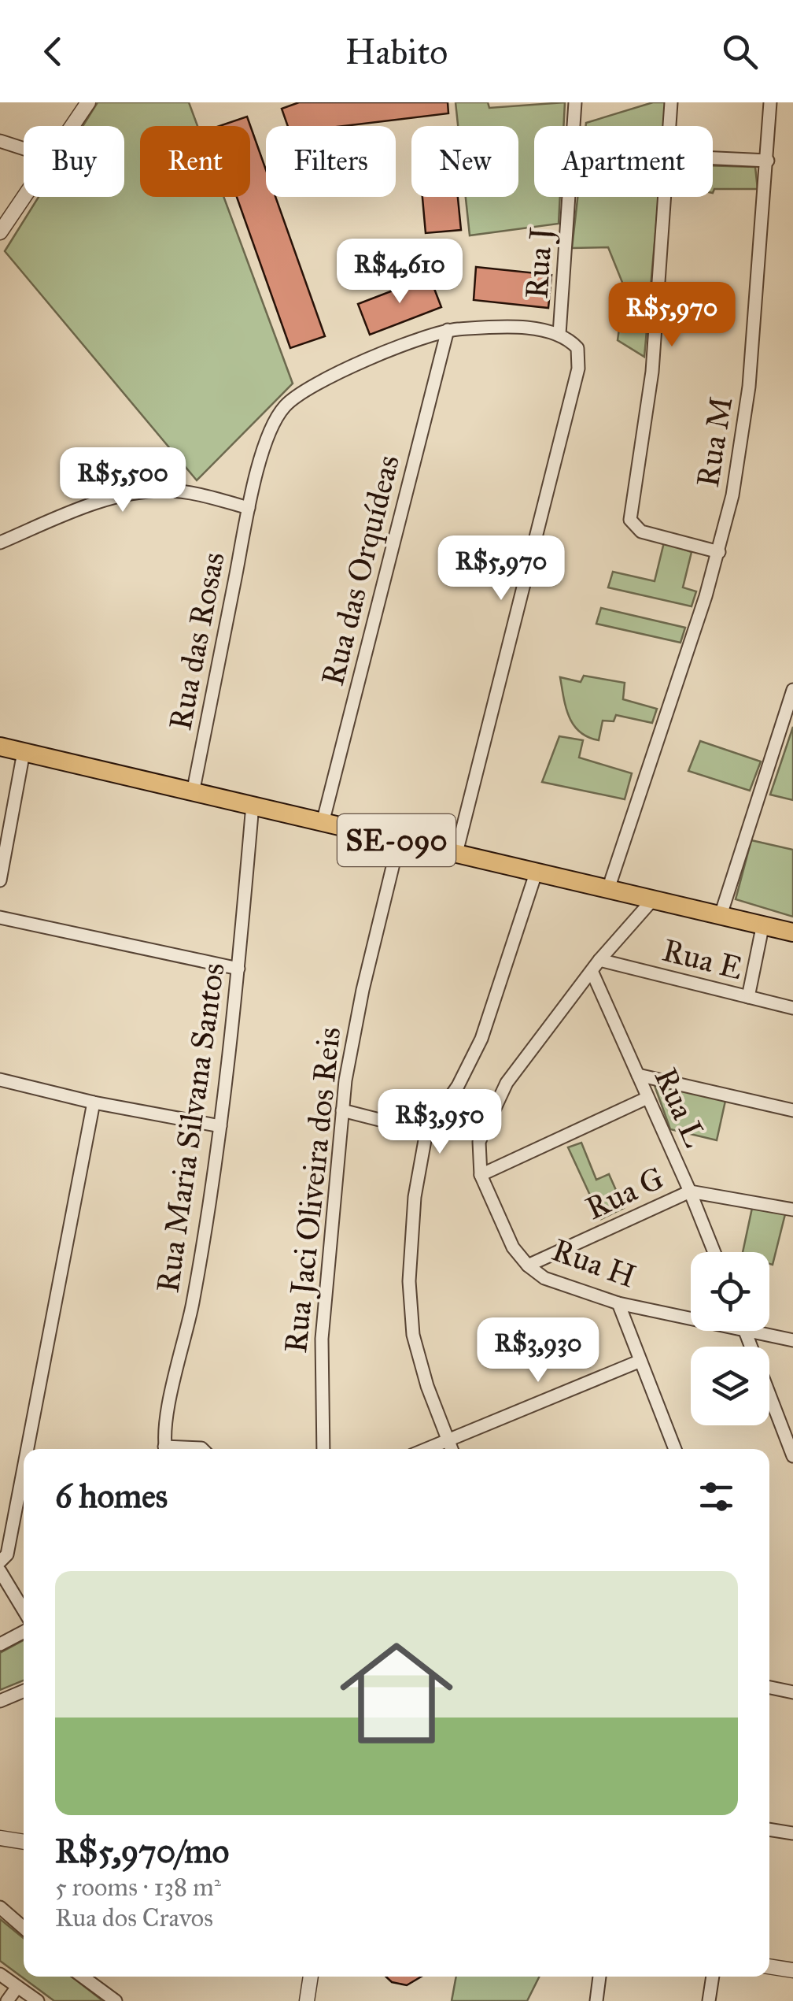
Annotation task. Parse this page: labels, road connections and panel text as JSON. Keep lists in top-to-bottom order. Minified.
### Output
{"streets":{"main road":["SE-090"],"street":["Rua J","Rua M","Rua das Orquídeas","Rua das Rosas","Rua E","Rua L","Rua Maria Silvana Santos","Rua Jaci Oliveira dos Reis","Rua G","Rua H"]},"crossings":[["Rua J","Rua das Rosas"],["Rua M","SE-090"],["Rua das Orquídeas","Rua das Rosas"],["Rua das Orquídeas","SE-090"],["Rua das Rosas","SE-090"],["SE-090","Rua Maria Silvana Santos"],["SE-090","Rua Jaci Oliveira dos Reis"],["SE-090","Rua H"],["Rua E","Rua L"],["Rua E","Rua H"],["Rua L","Rua G"],["Rua L","Rua H"],["Rua G","Rua H"]],"page":{"header":"Habito","chip":["Buy","Rent","Filters","New","Apartment"],"price":["R$4,610","R$5,970","R$5,500","R$5,970","R$3,950","R$3,930"],"heading":"6 homes","list":[{"name":"R$5,970/mo","note":"5 rooms · 138 m² · Rua dos Cravos"}]}}
